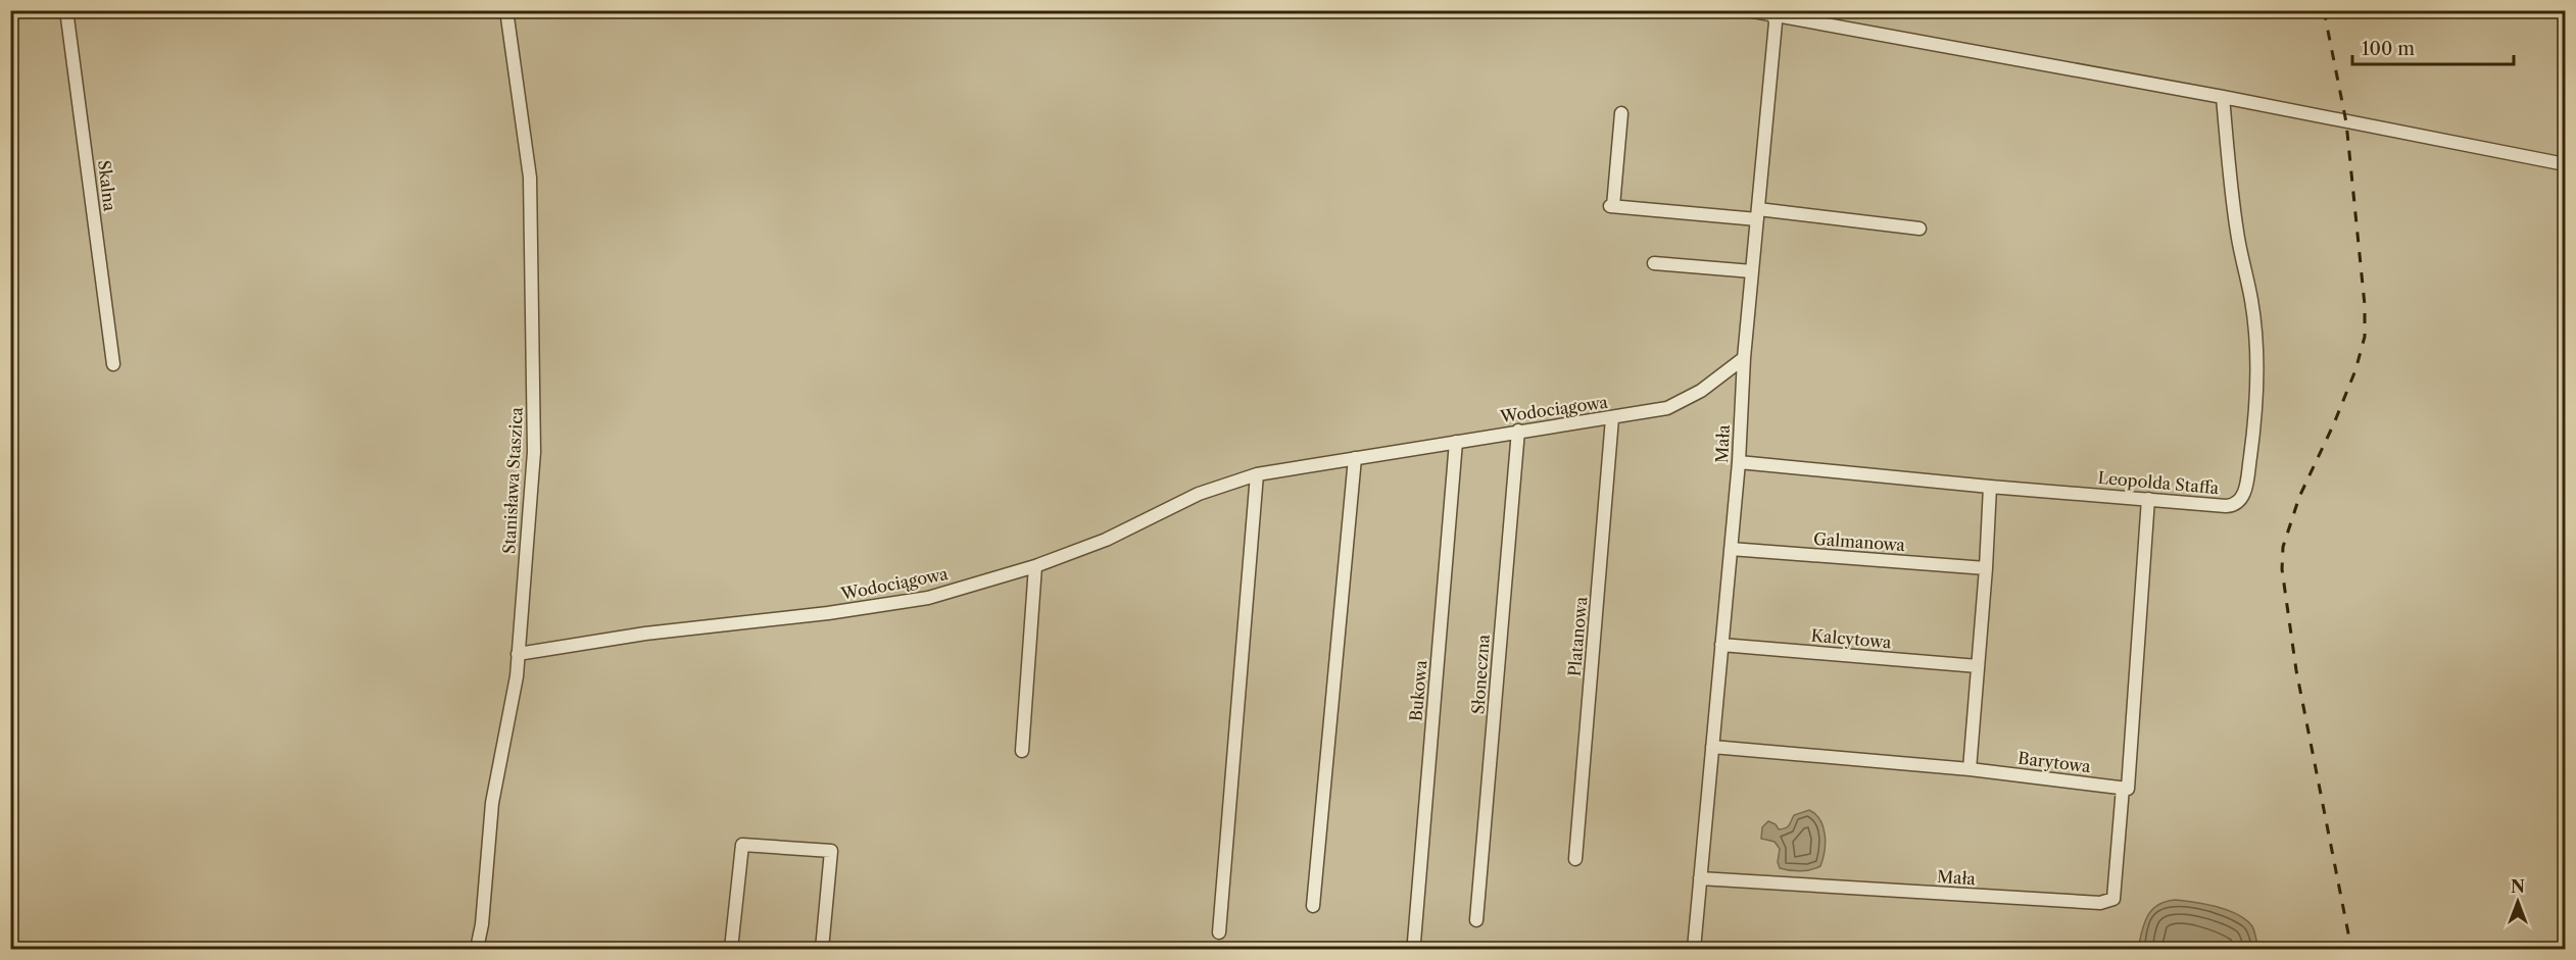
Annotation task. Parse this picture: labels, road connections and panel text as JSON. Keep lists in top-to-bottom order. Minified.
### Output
{"streets":{"street":["Skalna","Wodociągowa","Mała","Stanisława Staszica","Leopolda Staffa","Galmanowa","Platanowa","Kalcytowa","Słoneczna","Bukowa","Barytowa"]},"crossings":[["Wodociągowa","Mała"],["Wodociągowa","Stanisława Staszica"],["Wodociągowa","Platanowa"],["Wodociągowa","Słoneczna"],["Wodociągowa","Bukowa"],["Mała","Leopolda Staffa"],["Mała","Galmanowa"],["Mała","Kalcytowa"],["Mała","Barytowa"]],"scale_bar":"100 m","north":"top"}
